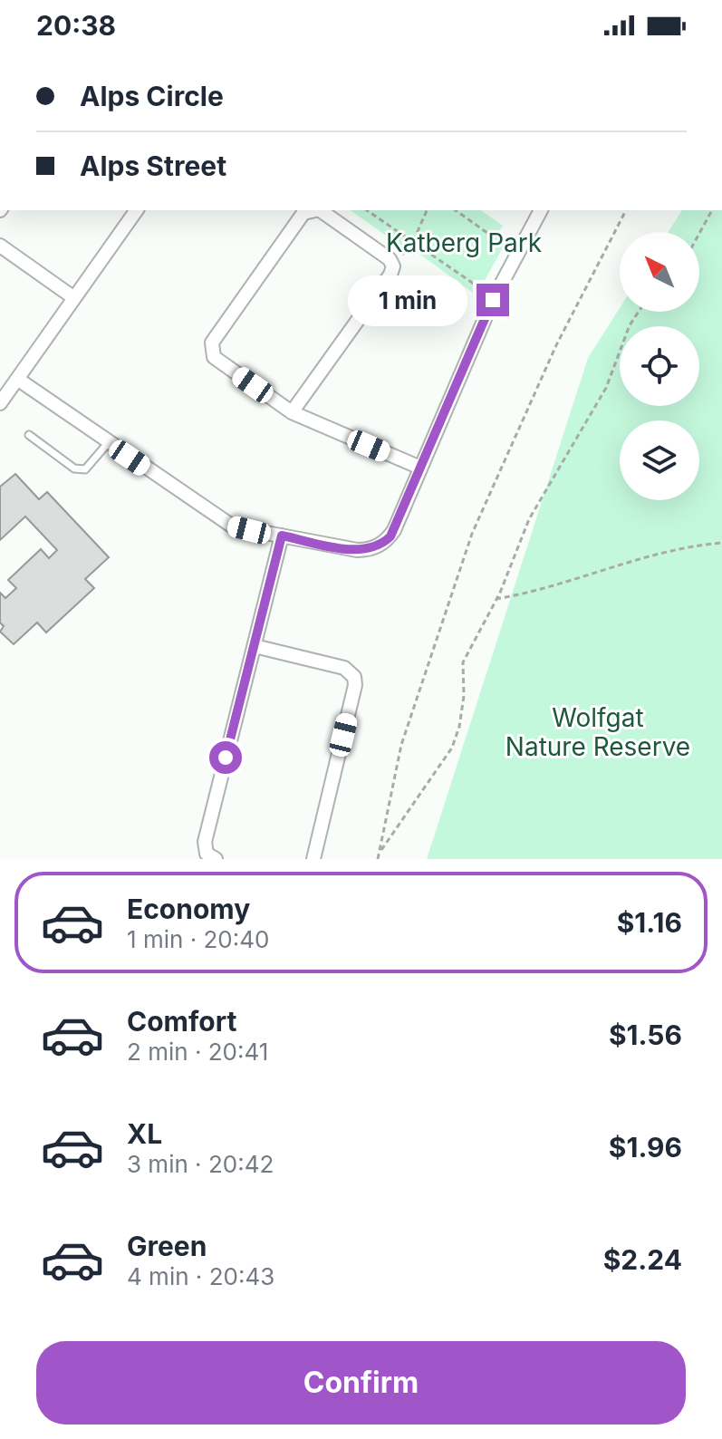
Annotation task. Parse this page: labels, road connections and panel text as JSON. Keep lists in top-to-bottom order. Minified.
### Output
{"parks":["Katberg Park","Wolfgat Nature Reserve"],"north":"top left","page":{"status":"20:38","banner":["Alps Circle","Alps Street"],"bubble":"1 min","list":[{"name":"Economy","note":"1 min · 20:40","value":"$1.16"},{"name":"Comfort","note":"2 min · 20:41","value":"$1.56"},{"name":"XL","note":"3 min · 20:42","value":"$1.96"},{"name":"Green","note":"4 min · 20:43","value":"$2.24"}],"buttons":"Confirm"}}
